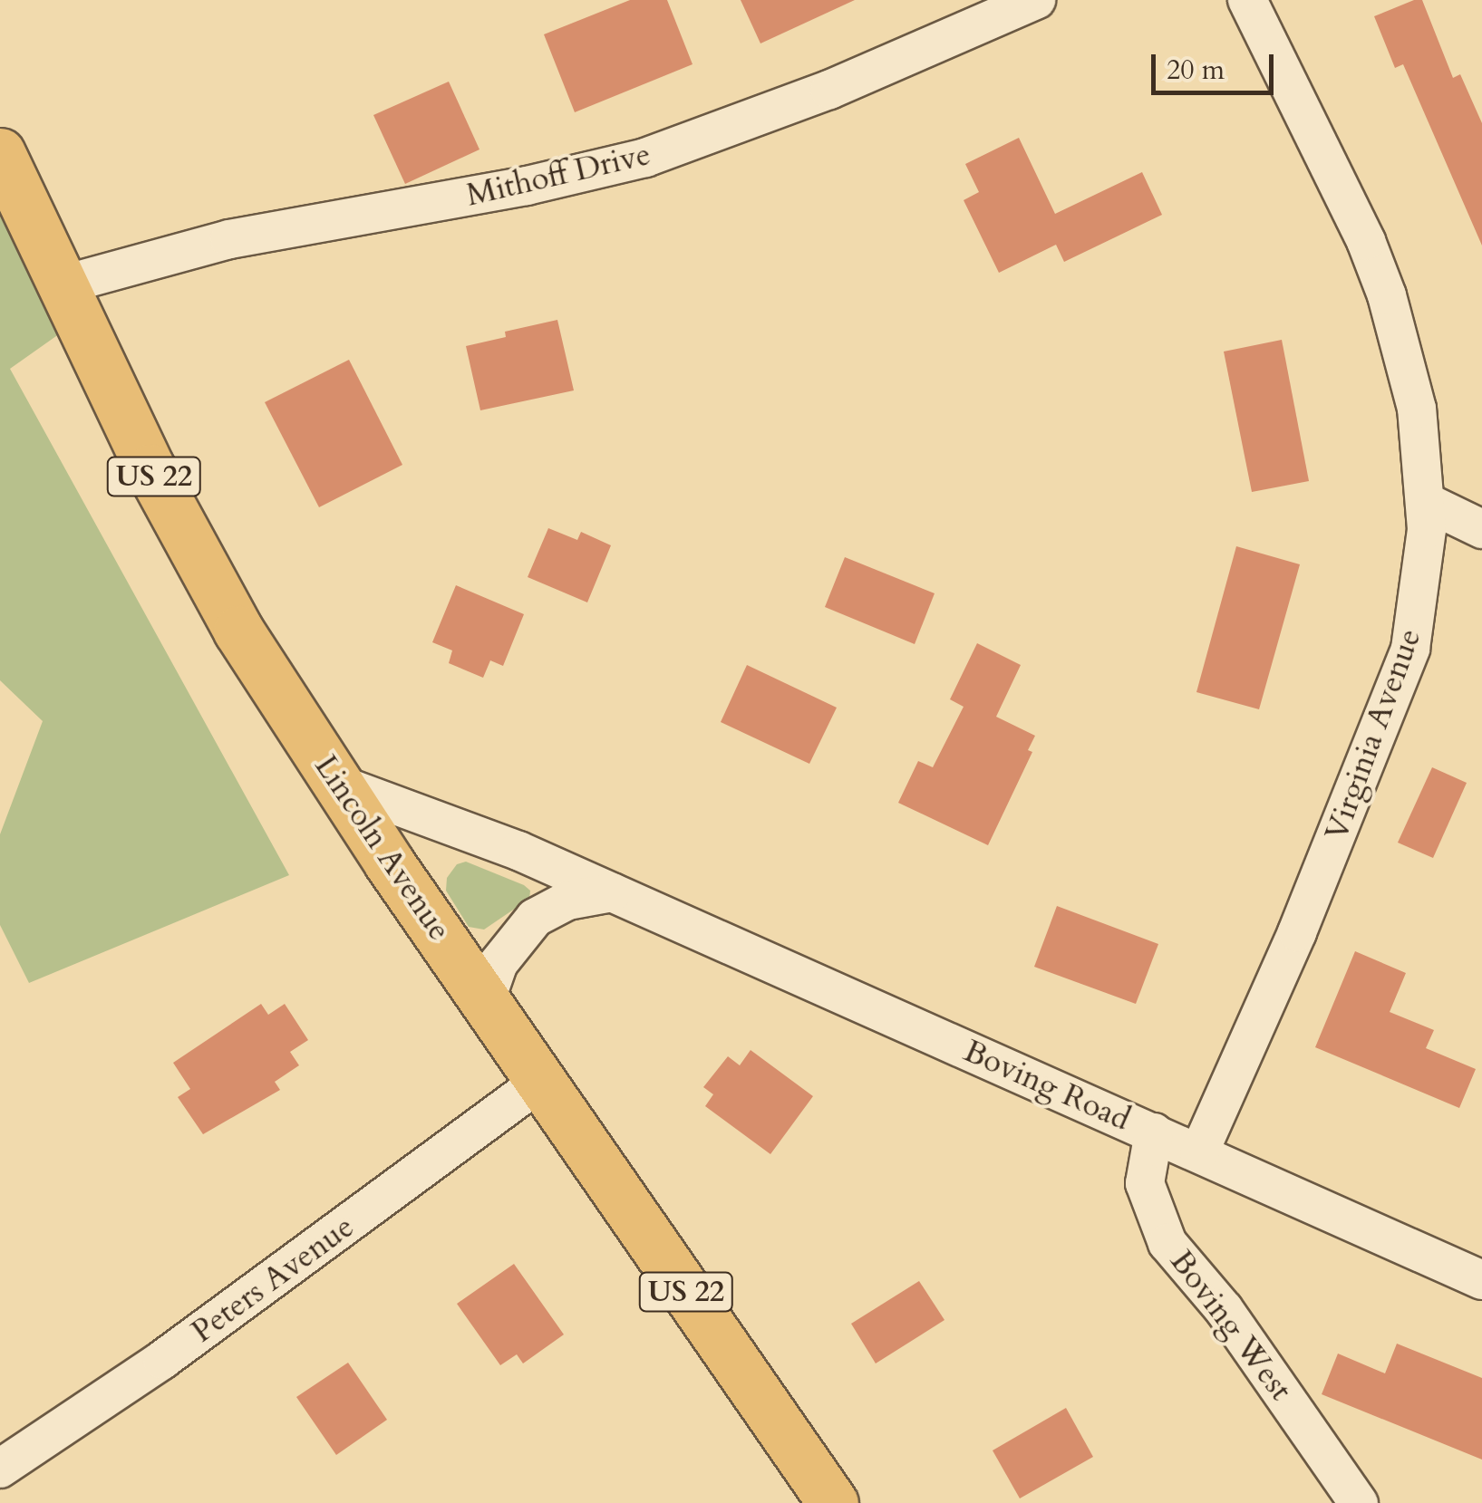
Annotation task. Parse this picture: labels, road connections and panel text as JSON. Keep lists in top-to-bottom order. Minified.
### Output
{"streets":{"main road":["US 22","Lincoln Avenue"],"street":["Mithoff Drive","Virginia Avenue","Boving Road","Peters Avenue","Boving West"]},"crossings":[["Mithoff Drive","Lincoln Avenue"],["Virginia Avenue","Boving Road"],["Lincoln Avenue","Boving Road"],["Lincoln Avenue","Peters Avenue"],["Boving Road","Boving West"]],"scale_bar":"20 m"}
